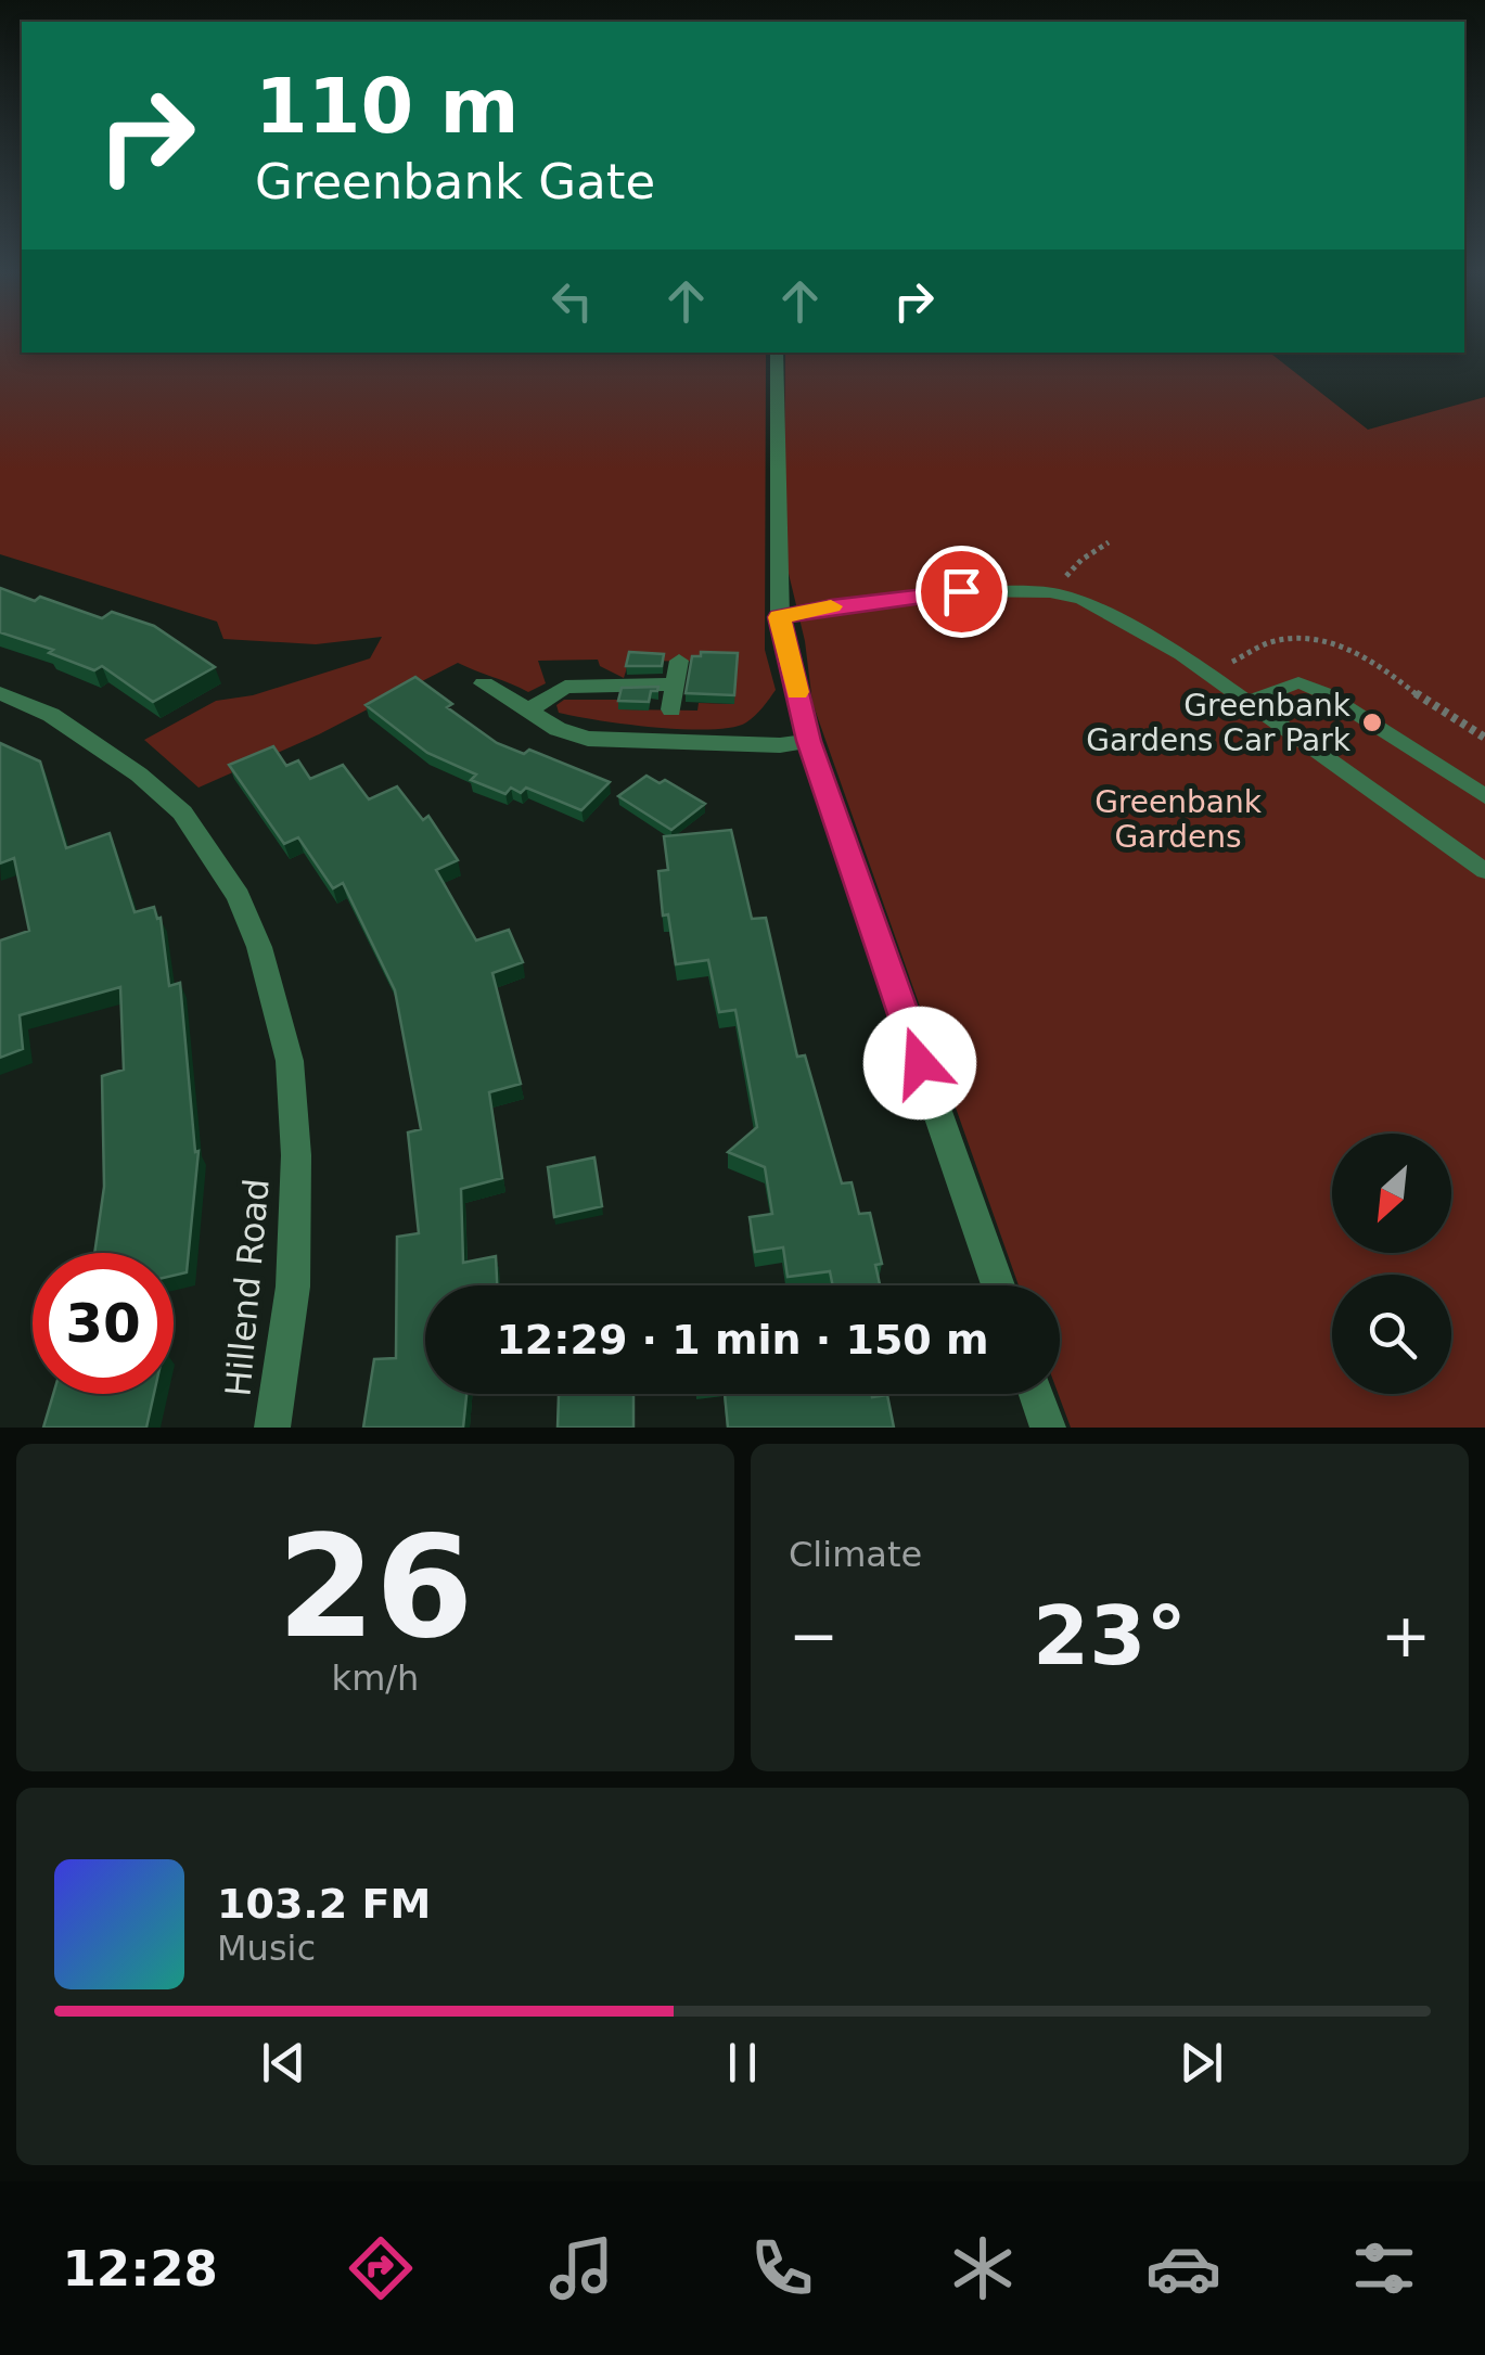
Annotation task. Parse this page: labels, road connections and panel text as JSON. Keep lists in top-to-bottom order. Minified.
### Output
{"streets":{"street":["Hillend Road"]},"parks":["Greenbank Gardens"],"places":["Greenbank Gardens Car Park"],"north":"bottom left","page":{"turn":["110 m","Greenbank Gate"],"limit":"30","trip":"12:29 · 1 min · 150 m","tile":[["26","km/h"],"Climate"],"heat":["−","23°","+"],"song":["103.2 FM","Music"],"tabs":"12:28"}}
